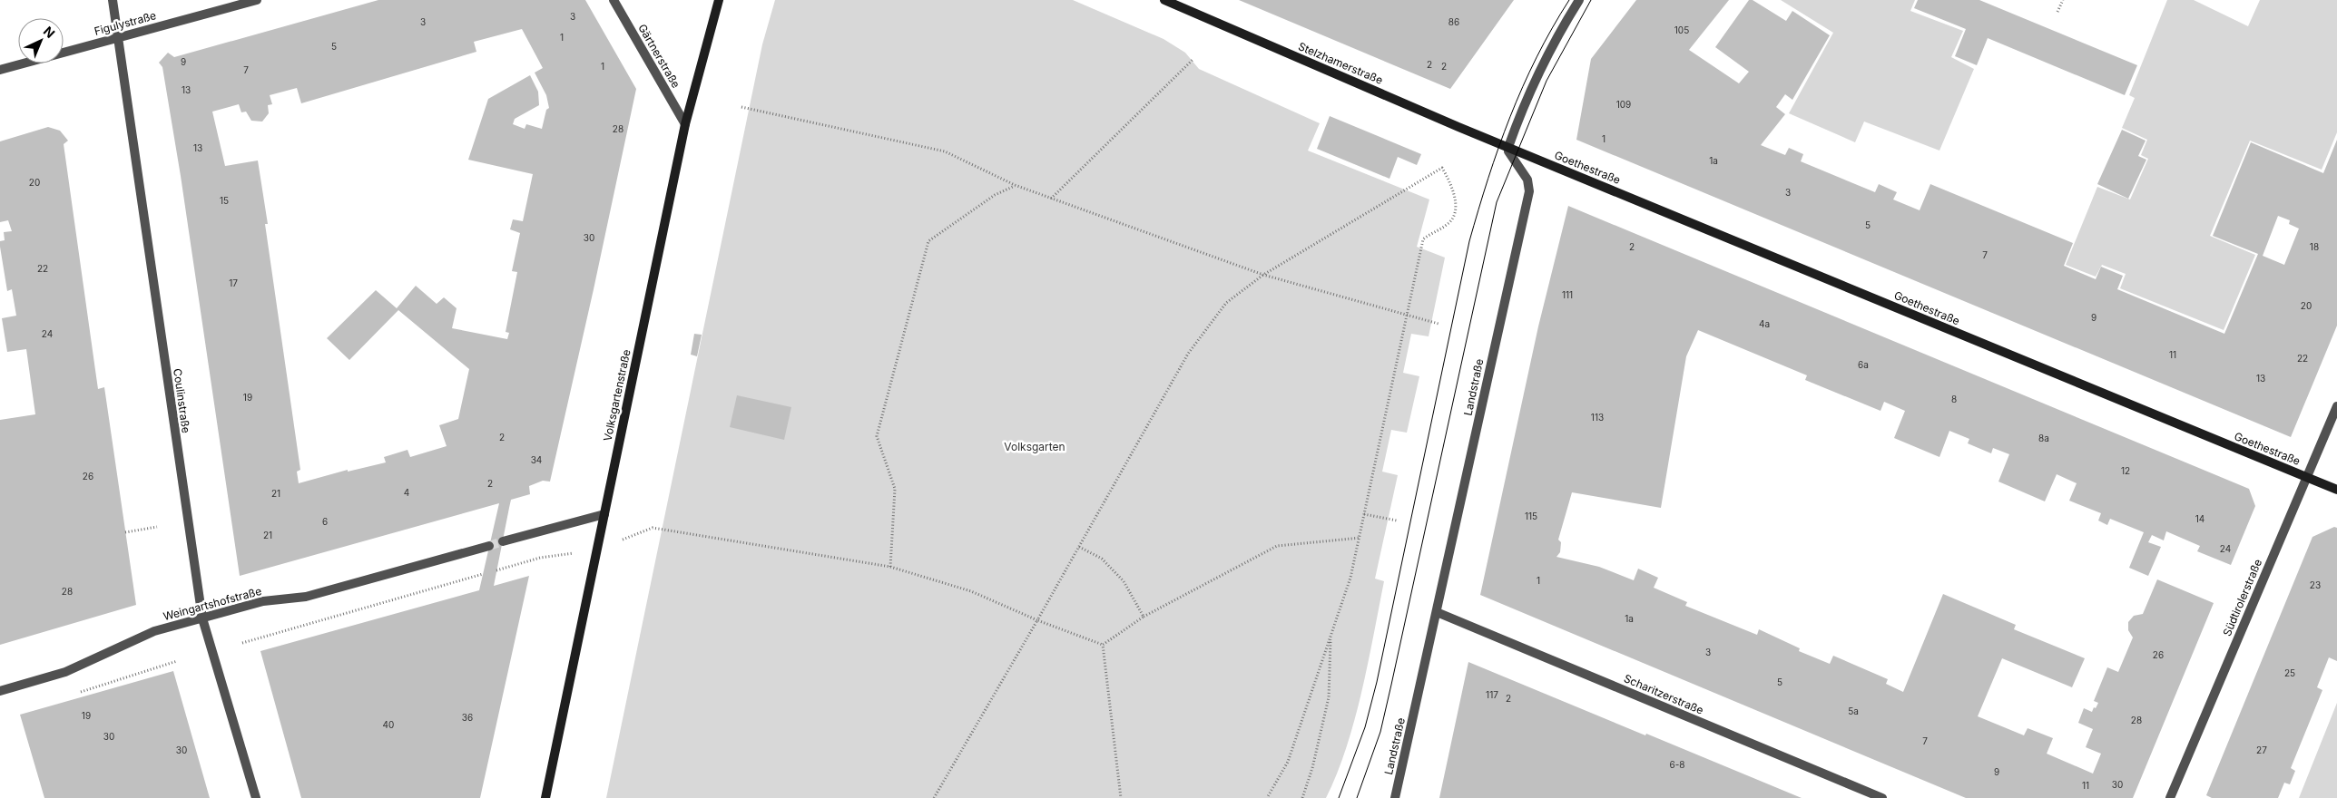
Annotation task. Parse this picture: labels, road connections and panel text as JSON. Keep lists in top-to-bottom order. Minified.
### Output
{"streets":{"street":["Figulystraße","Gärtnerstraße","Stelzhamerstraße","Goethestraße","Landstraße","Volksgartenstraße","Coulinstraße","Südtirolerstraße","Weingartshofstraße","Scharitzerstraße"]},"crossings":[["Figulystraße","Coulinstraße"],["Gärtnerstraße","Volksgartenstraße"],["Stelzhamerstraße","Goethestraße"],["Stelzhamerstraße","Landstraße"],["Goethestraße","Landstraße"],["Goethestraße","Südtirolerstraße"],["Landstraße","Scharitzerstraße"],["Coulinstraße","Weingartshofstraße"]],"parks":["Volksgarten"],"house_numbers":["3","3","86","105","1","5","9","2","1","2","7","13","109","28","1","13","1a","20","3","15","5","30","2","18","7","22","17","111","20","9","4a","24","11","22","6a","13","19","8","113","2","8a","34","12","26","2","4","21","115","14","6","21","24","1","23","28","1a","3","26","25","5","117","2","5a","19","36","28","40","30","7","30","27","6-8","9","30","11"],"north":"top right"}
